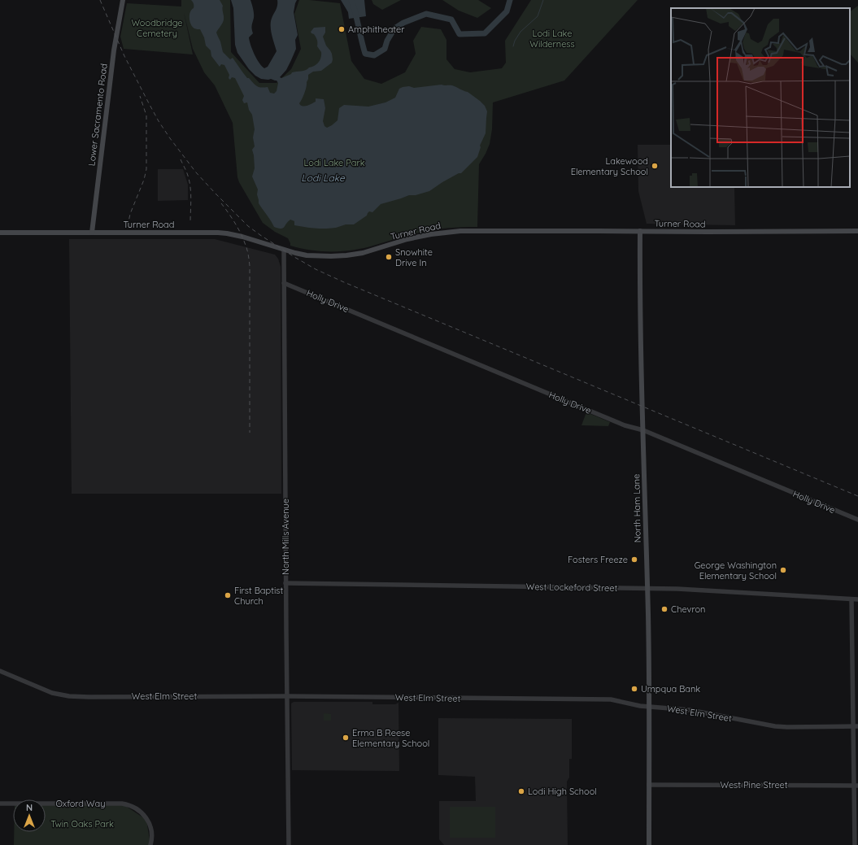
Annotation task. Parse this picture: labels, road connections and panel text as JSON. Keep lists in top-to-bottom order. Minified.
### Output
{"streets":{"main road":["Lower Sacramento Road","Turner Road","North Ham Lane"],"street":["Holly Drive","North Mills Avenue","West Lockeford Street","West Elm Street","West Pine Street","Oxford Way"]},"crossings":[["Lower Sacramento Road","Turner Road"],["Turner Road","North Ham Lane"],["Turner Road","North Mills Avenue"],["Holly Drive","North Ham Lane"],["Holly Drive","North Mills Avenue"],["North Ham Lane","West Lockeford Street"],["North Ham Lane","West Elm Street"],["North Ham Lane","West Pine Street"],["North Mills Avenue","West Lockeford Street"],["North Mills Avenue","West Elm Street"]],"water":["Lodi Lake"],"parks":["Woodbridge Cemetery","Lodi Lake Wilderness","Lodi Lake Park","Twin Oaks Park"],"places":["Amphitheater","Lakewood Elementary School","Snowhite Drive In","Fosters Freeze","George Washington Elementary School","First Baptist Church","Chevron","Umpqua Bank","Erma B Reese Elementary School","Lodi High School"],"north":"top"}
